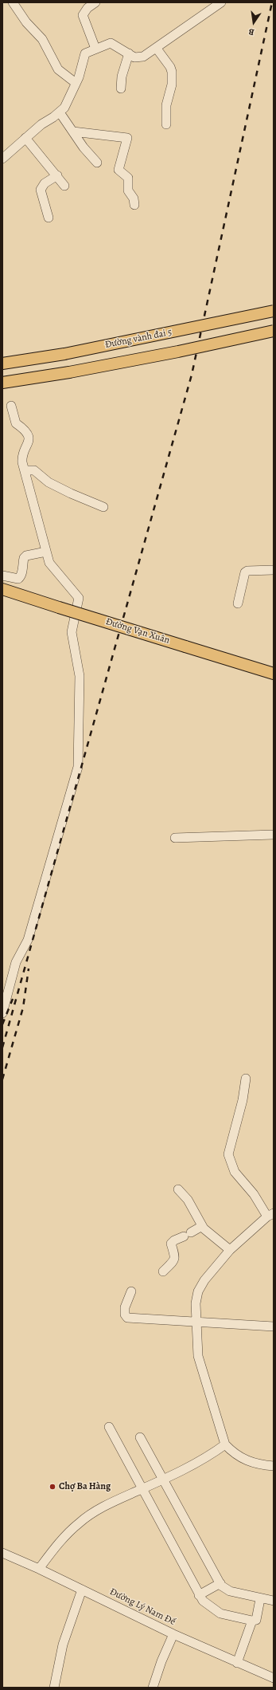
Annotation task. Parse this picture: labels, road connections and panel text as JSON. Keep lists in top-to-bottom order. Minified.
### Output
{"streets":{"main road":["Đường vành đai 5","Đường Vạn Xuân"],"street":["Đường Lý Nam Đế"]},"places":["Chợ Ba Hàng"],"north":"bottom"}
